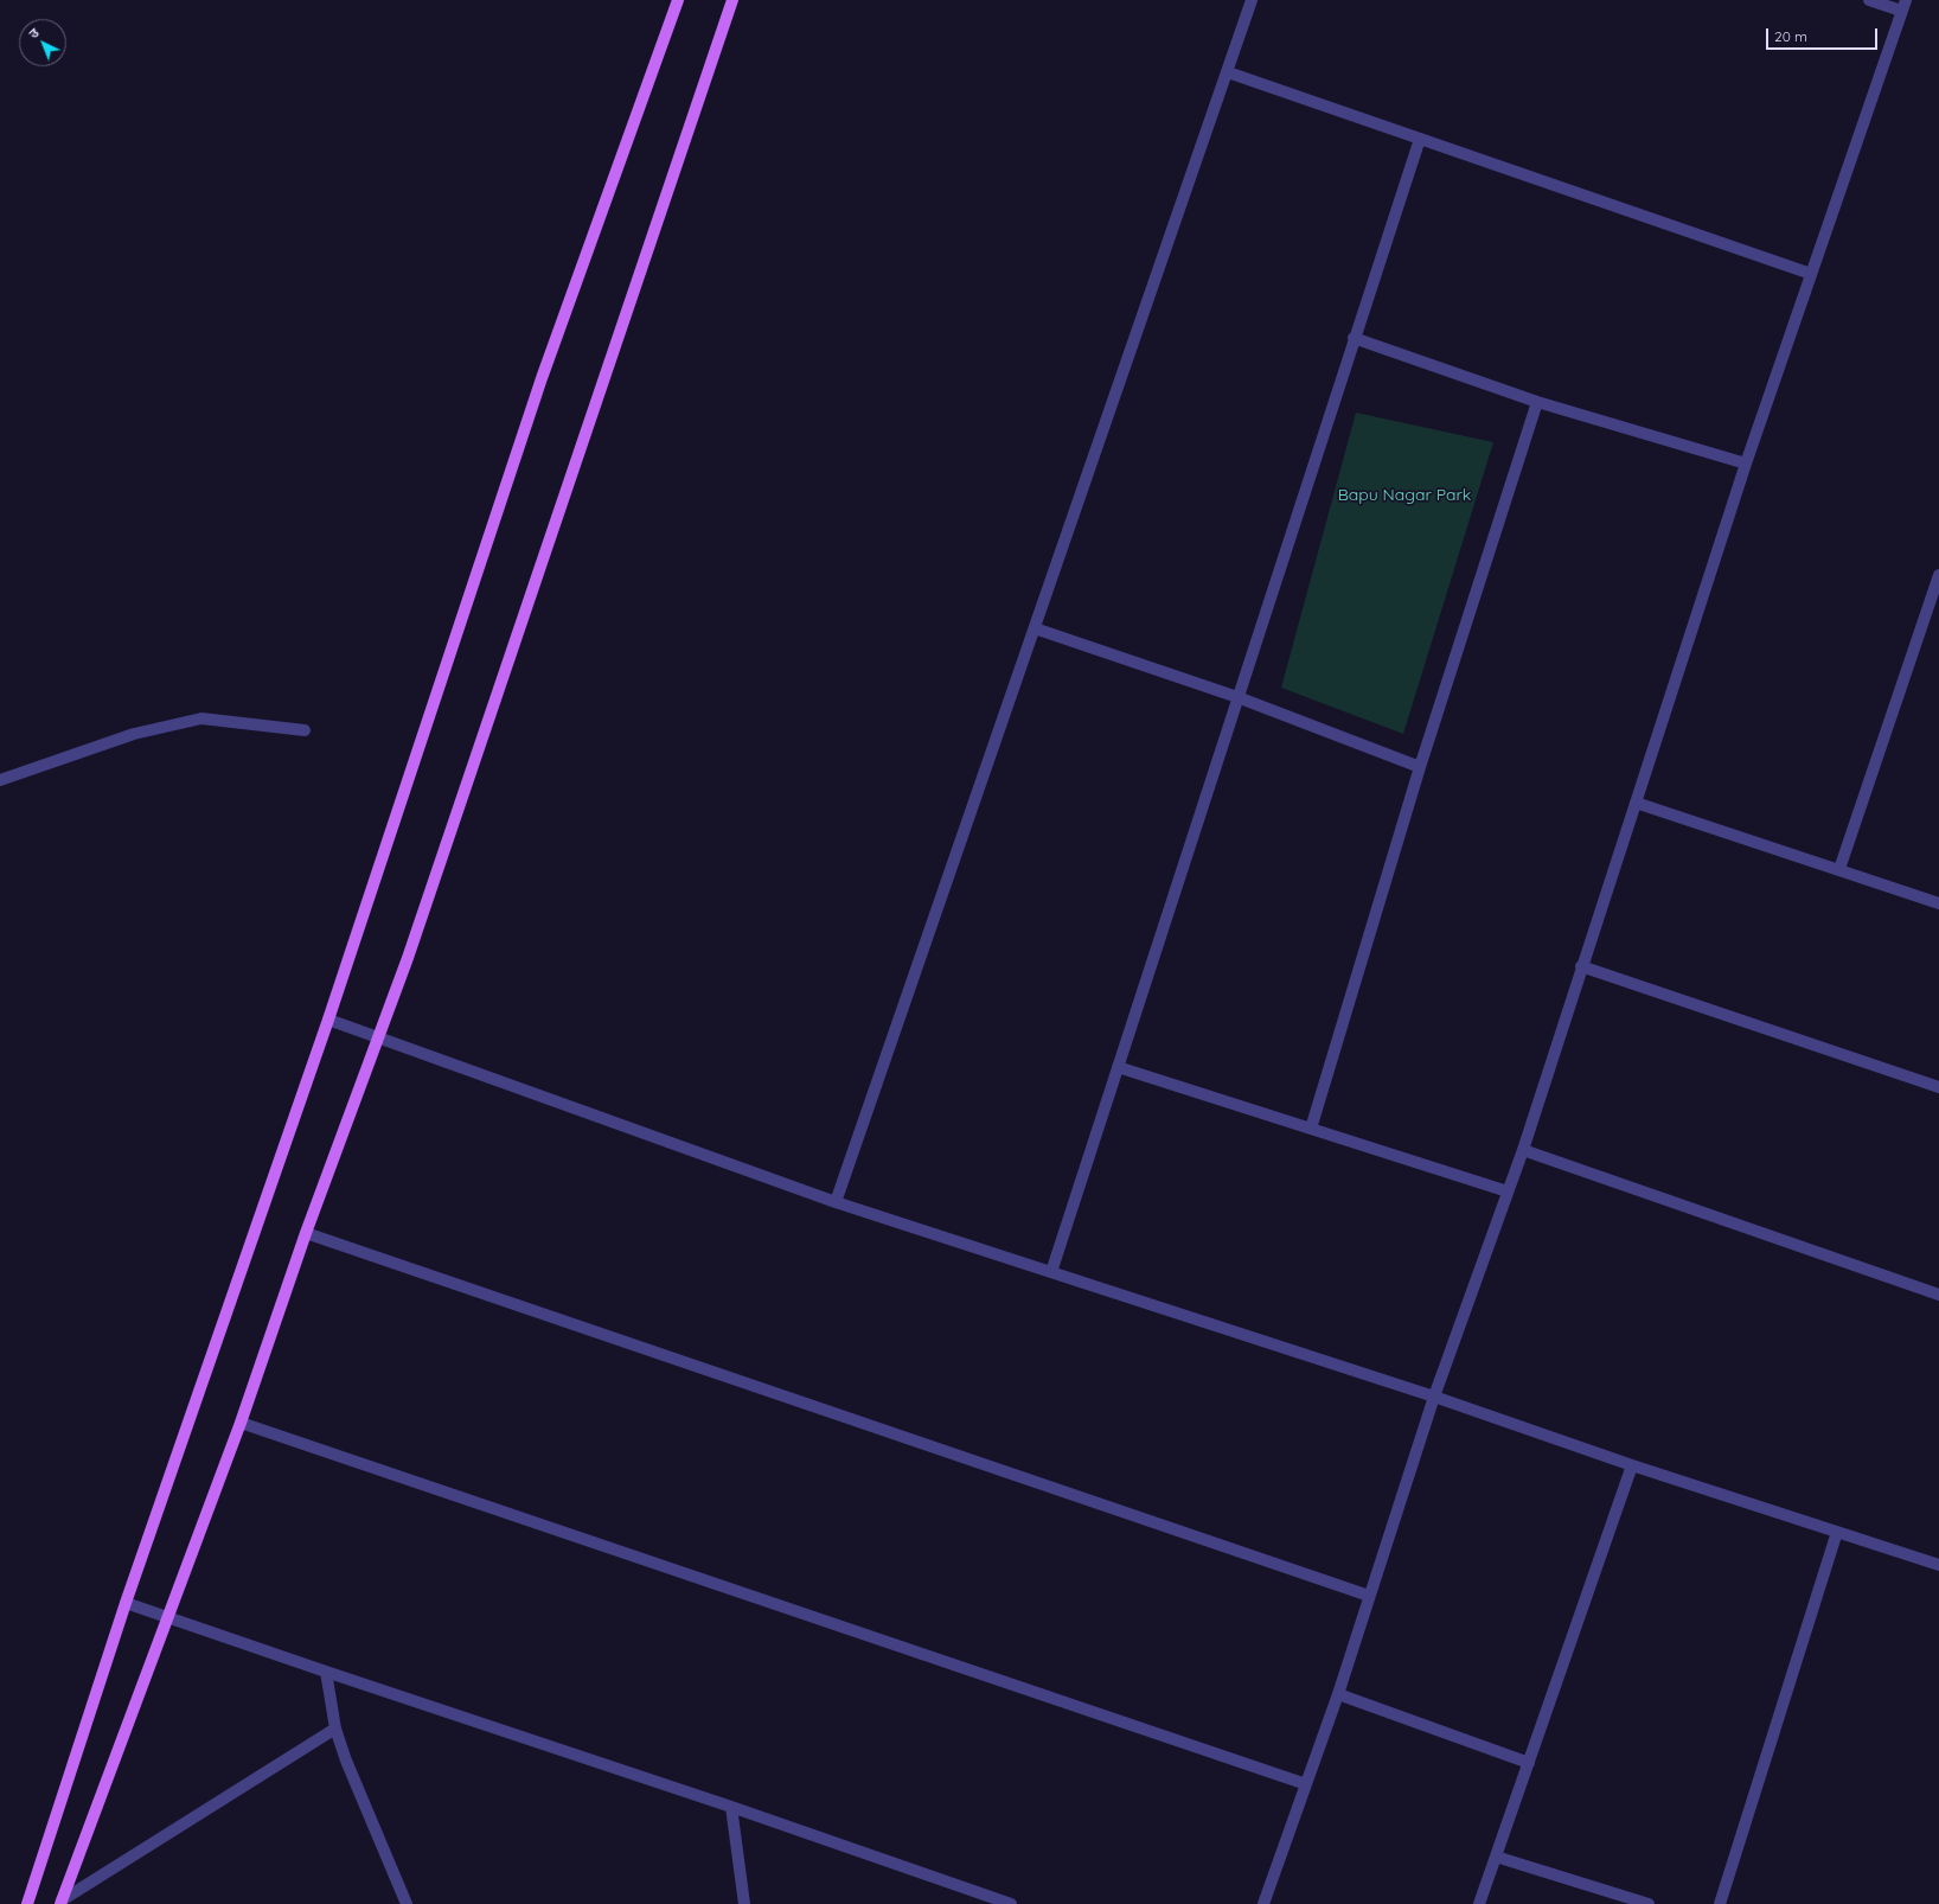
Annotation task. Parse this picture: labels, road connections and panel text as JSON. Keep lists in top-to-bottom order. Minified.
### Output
{"parks":["Bapu Nagar Park"],"scale_bar":"20 m","north":"top left"}
